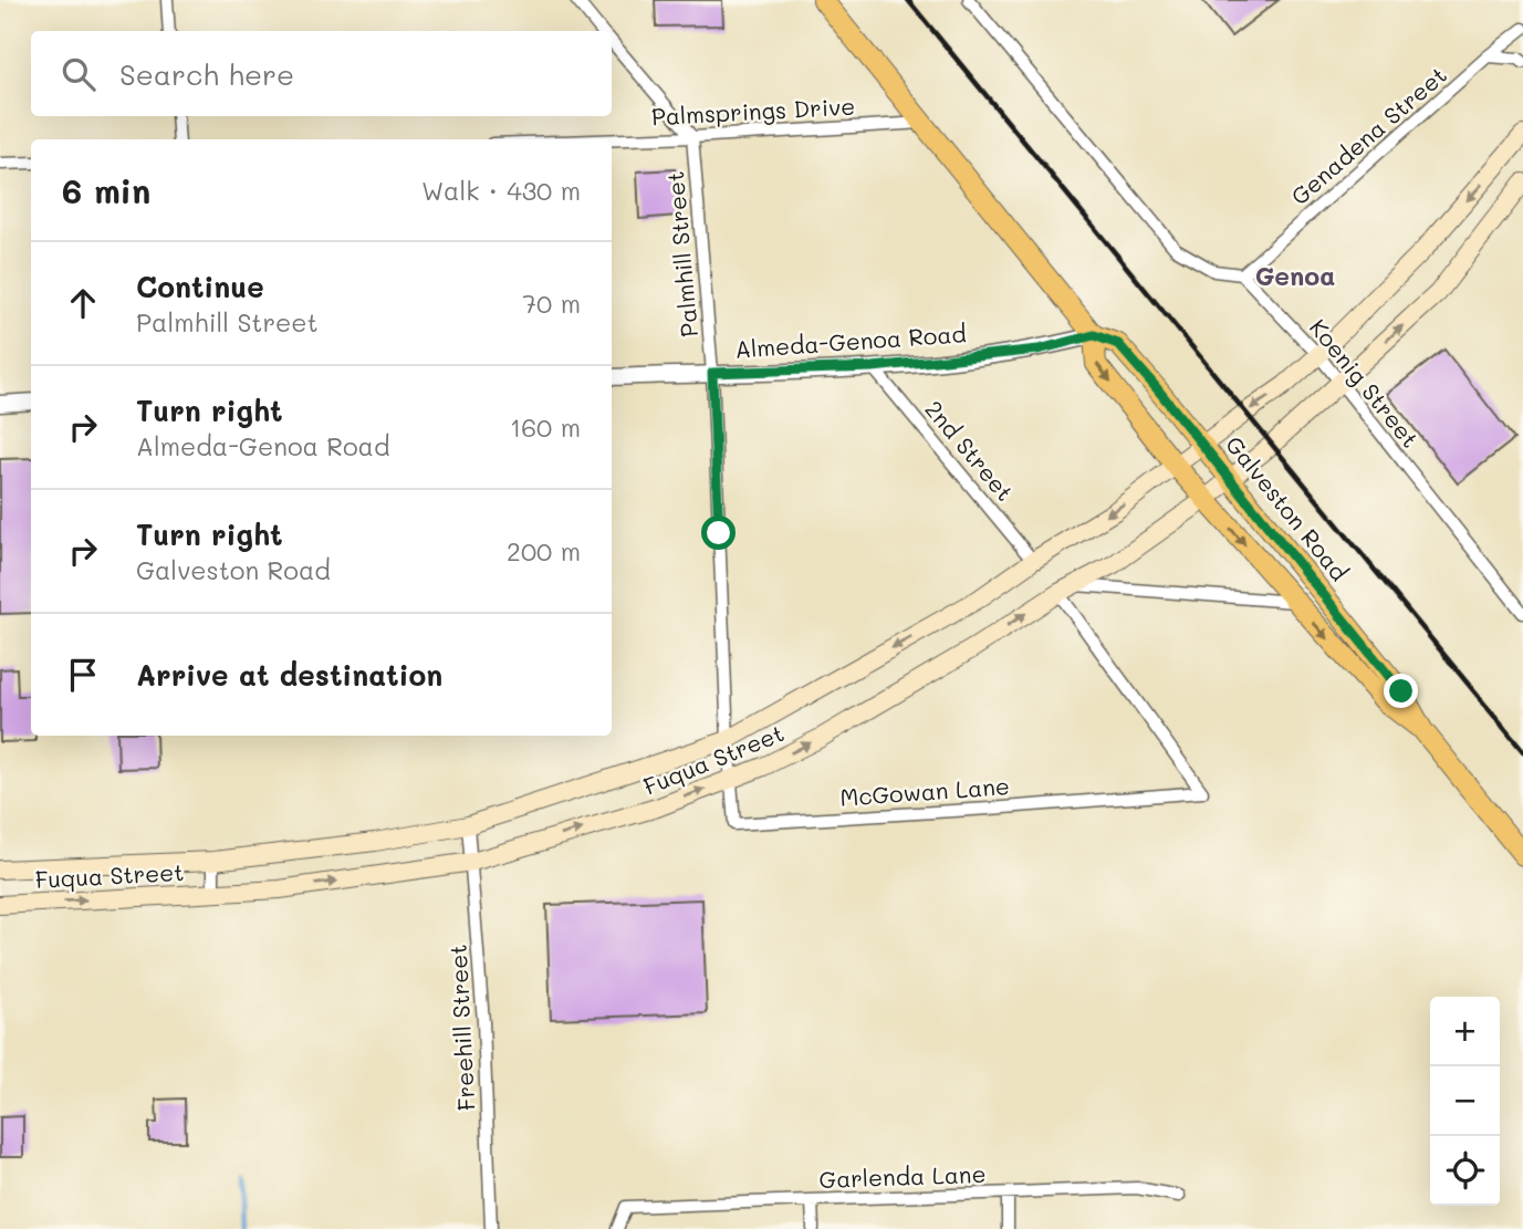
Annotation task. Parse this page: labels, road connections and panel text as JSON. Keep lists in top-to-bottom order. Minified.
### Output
{"streets":{"main road":["Galveston Road","Fuqua Street"],"street":["Palmsprings Drive","Genadena Street","Palmhill Street","Almeda-Genoa Road","Koenig Street","2nd Street","McGowan Lane","Freehill Street","Garlenda Lane"]},"crossings":[["Palmsprings Drive","Palmhill Street"],["Palmsprings Drive","Galveston Road"],["Genadena Street","Koenig Street"],["Palmhill Street","Almeda-Genoa Road"],["Palmhill Street","Fuqua Street"],["Palmhill Street","McGowan Lane"],["Almeda-Genoa Road","2nd Street"],["Almeda-Genoa Road","Galveston Road"],["Koenig Street","Fuqua Street"],["2nd Street","Fuqua Street"],["Galveston Road","Fuqua Street"],["Fuqua Street","McGowan Lane"],["Fuqua Street","Freehill Street"]],"districts":["Genoa"],"page":{"search":"Search here","heading":["6 min","Walk · 430 m"],"list":[["Continue","Palmhill Street","70 m"],["Turn right","Almeda-Genoa Road","160 m"],["Turn right","Galveston Road","200 m"],"Arrive at destination"],"map_buttons":["+","−"]}}
